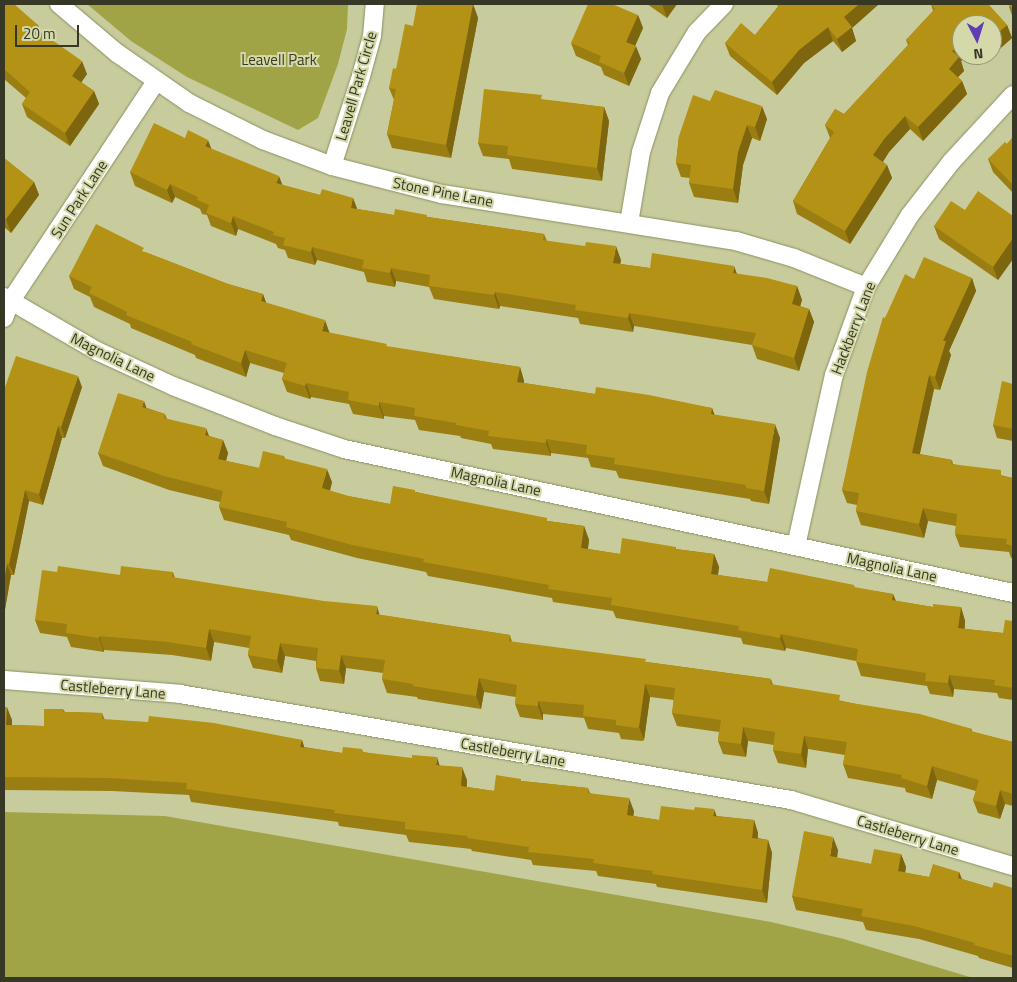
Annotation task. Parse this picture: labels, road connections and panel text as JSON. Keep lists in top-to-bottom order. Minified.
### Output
{"streets":{"street":["Leavell Park Circle","Stone Pine Lane","Sun Park Lane","Hackberry Lane","Magnolia Lane","Castleberry Lane"]},"crossings":[["Leavell Park Circle","Stone Pine Lane"],["Stone Pine Lane","Sun Park Lane"],["Stone Pine Lane","Hackberry Lane"],["Sun Park Lane","Magnolia Lane"],["Hackberry Lane","Magnolia Lane"]],"parks":["Leavell Park"],"scale_bar":"20 m","north":"bottom"}
